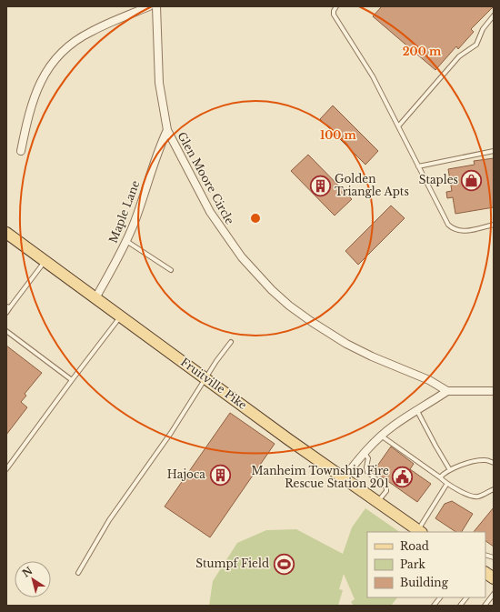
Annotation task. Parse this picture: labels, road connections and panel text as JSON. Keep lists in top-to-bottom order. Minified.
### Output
{"streets":{"main road":["Fruitville Pike"],"street":["Glen Moore Circle","Maple Lane"]},"crossings":[["Glen Moore Circle","Maple Lane"],["Maple Lane","Fruitville Pike"]],"places":{"shop":["Staples"],"building":["Golden Triangle Apts","Hajoca"],"public building":["Manheim Township Fire Rescue Station 201"],"sports":["Stumpf Field"]},"legend":["Road","Park","Building"],"north":"top left","rings":["200 m","100 m"]}
